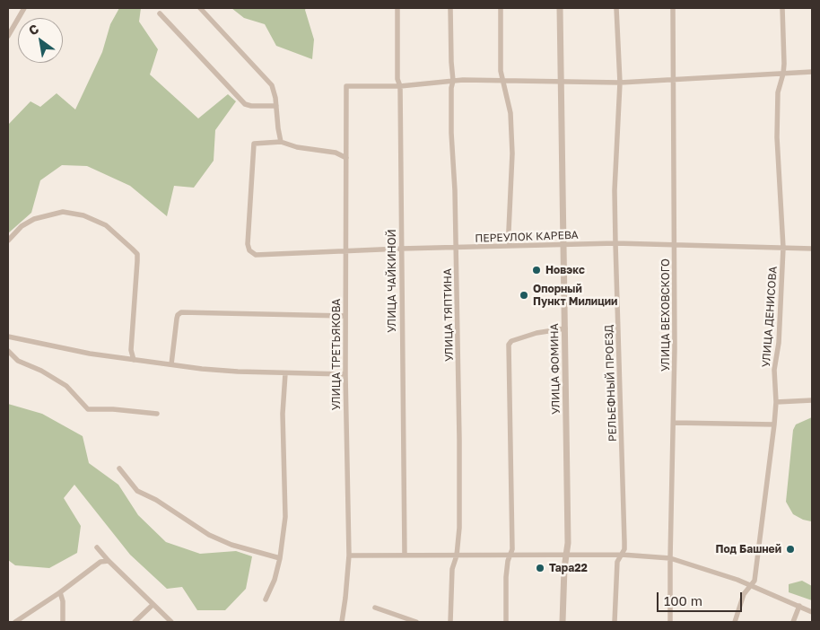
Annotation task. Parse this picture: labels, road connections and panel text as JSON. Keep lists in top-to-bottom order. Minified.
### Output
{"streets":{"street":["ПЕРЕУЛОК КАРЕВА","УЛИЦА ЧАЙКИНОЙ","УЛИЦА ТЯПТИНА","УЛИЦА ВЕХОВСКОГО","УЛИЦА ДЕНИСОВА","УЛИЦА ТРЕТЬЯКОВА","УЛИЦА ФОМИНА","РЕЛЬЕФНЫЙ ПРОЕЗД"]},"crossings":[["ПЕРЕУЛОК КАРЕВА","УЛИЦА ЧАЙКИНОЙ"],["ПЕРЕУЛОК КАРЕВА","УЛИЦА ТЯПТИНА"],["ПЕРЕУЛОК КАРЕВА","УЛИЦА ВЕХОВСКОГО"],["ПЕРЕУЛОК КАРЕВА","УЛИЦА ДЕНИСОВА"],["ПЕРЕУЛОК КАРЕВА","УЛИЦА ТРЕТЬЯКОВА"],["ПЕРЕУЛОК КАРЕВА","УЛИЦА ФОМИНА"],["ПЕРЕУЛОК КАРЕВА","РЕЛЬЕФНЫЙ ПРОЕЗД"],["УЛИЦА ЧАЙКИНОЙ","УЛИЦА ТРЕТЬЯКОВА"]],"places":["Новэкс","Опорный Пункт Милиции","Под Башней","Тара22"],"scale_bar":"100 m","north":"top left"}
